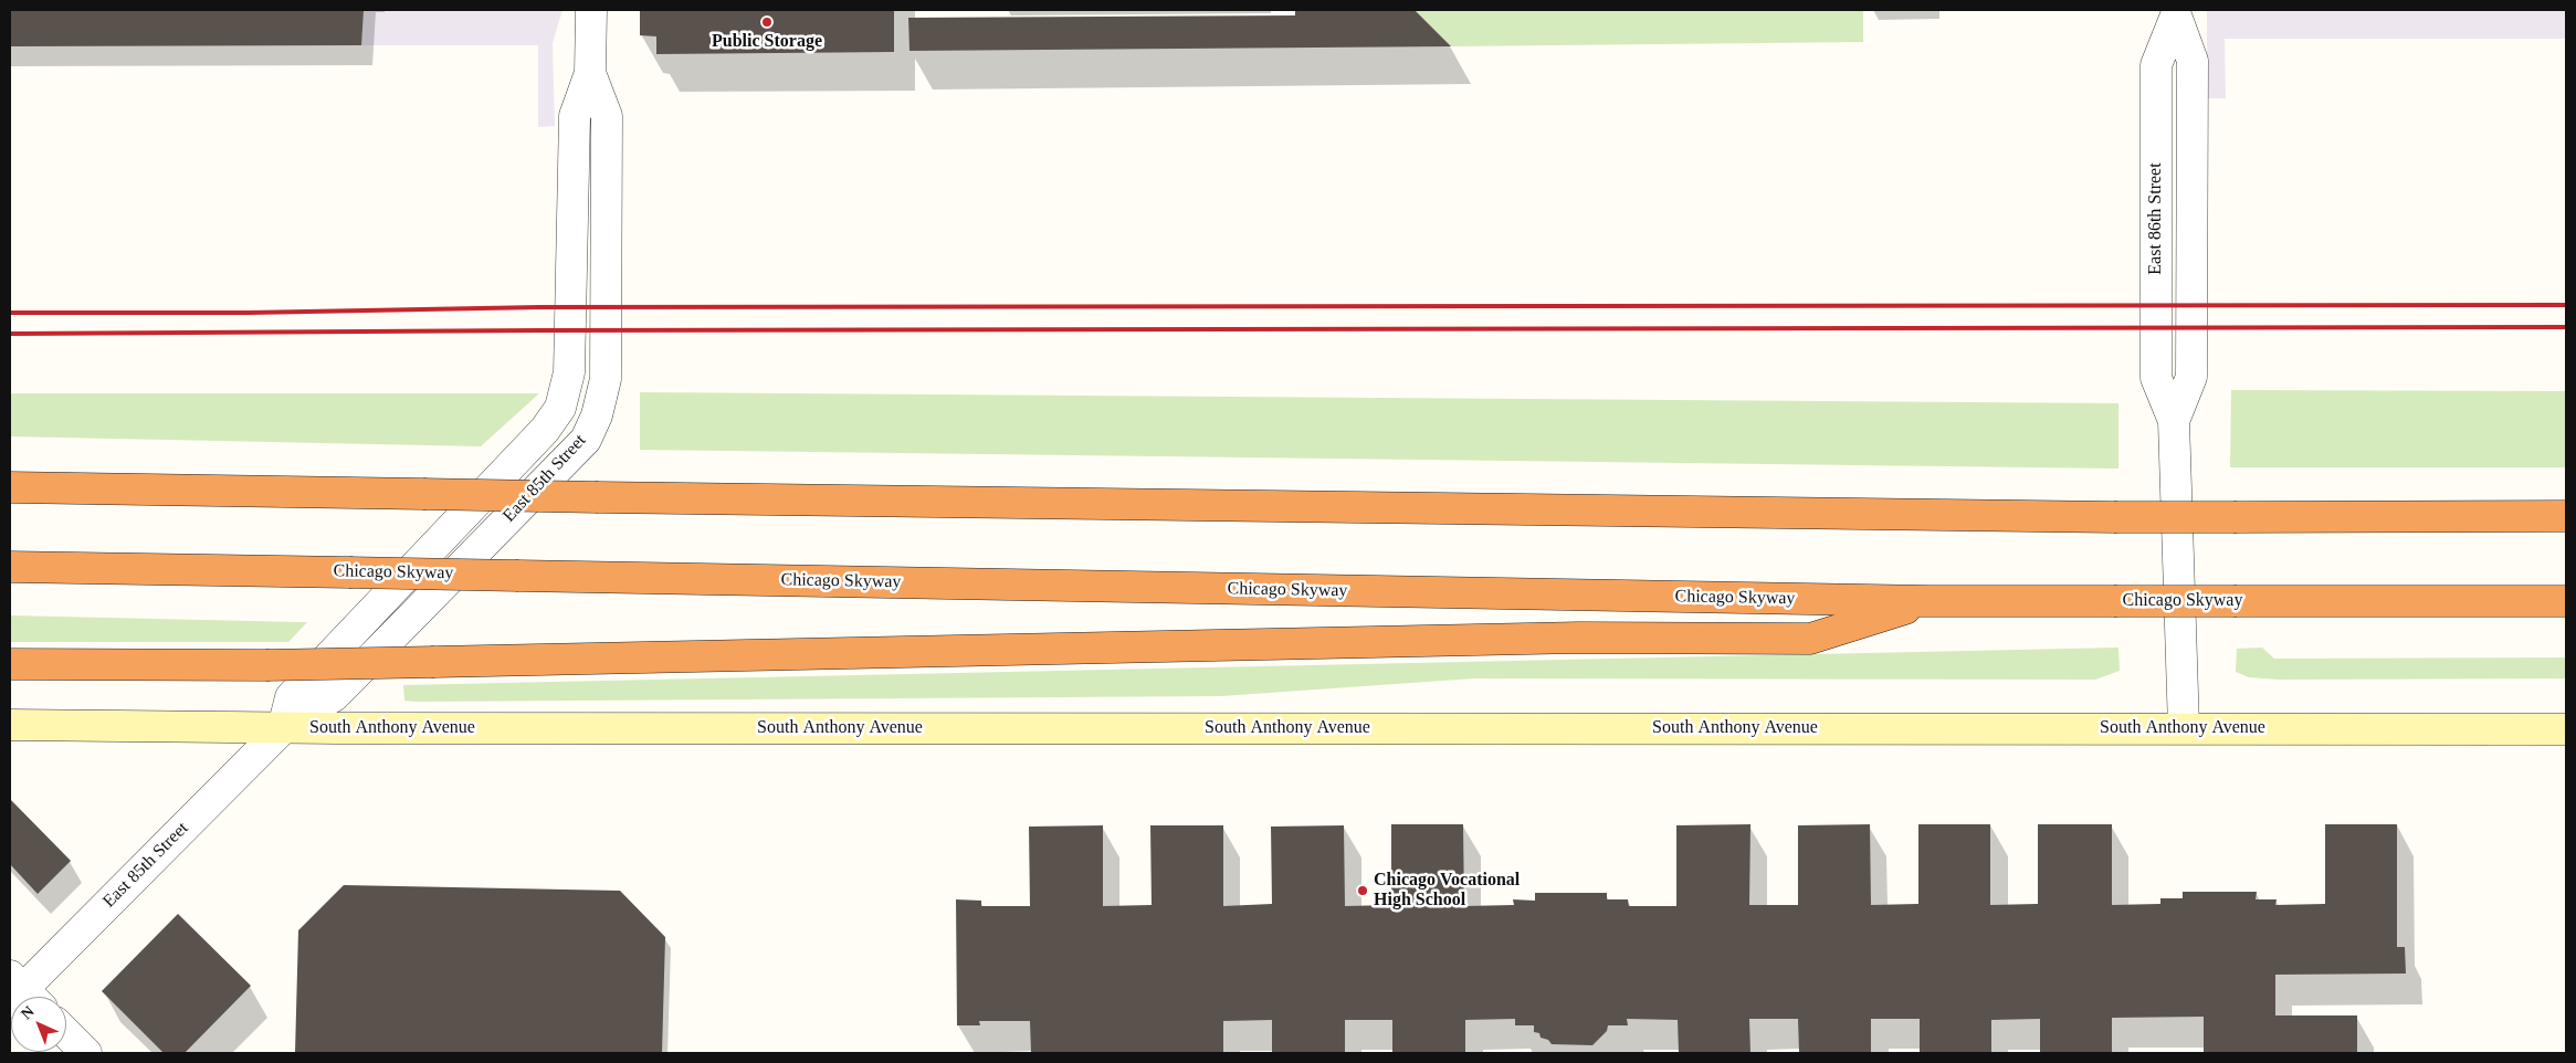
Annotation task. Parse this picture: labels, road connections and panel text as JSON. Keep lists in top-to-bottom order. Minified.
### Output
{"streets":{"highway":["Chicago Skyway"],"street":["East 86th Street","East 85th Street","South Anthony Avenue"]},"crossings":[["East 86th Street","South Anthony Avenue"],["East 85th Street","South Anthony Avenue"]],"places":["Public Storage","Chicago Vocational High School"],"north":"top left"}
